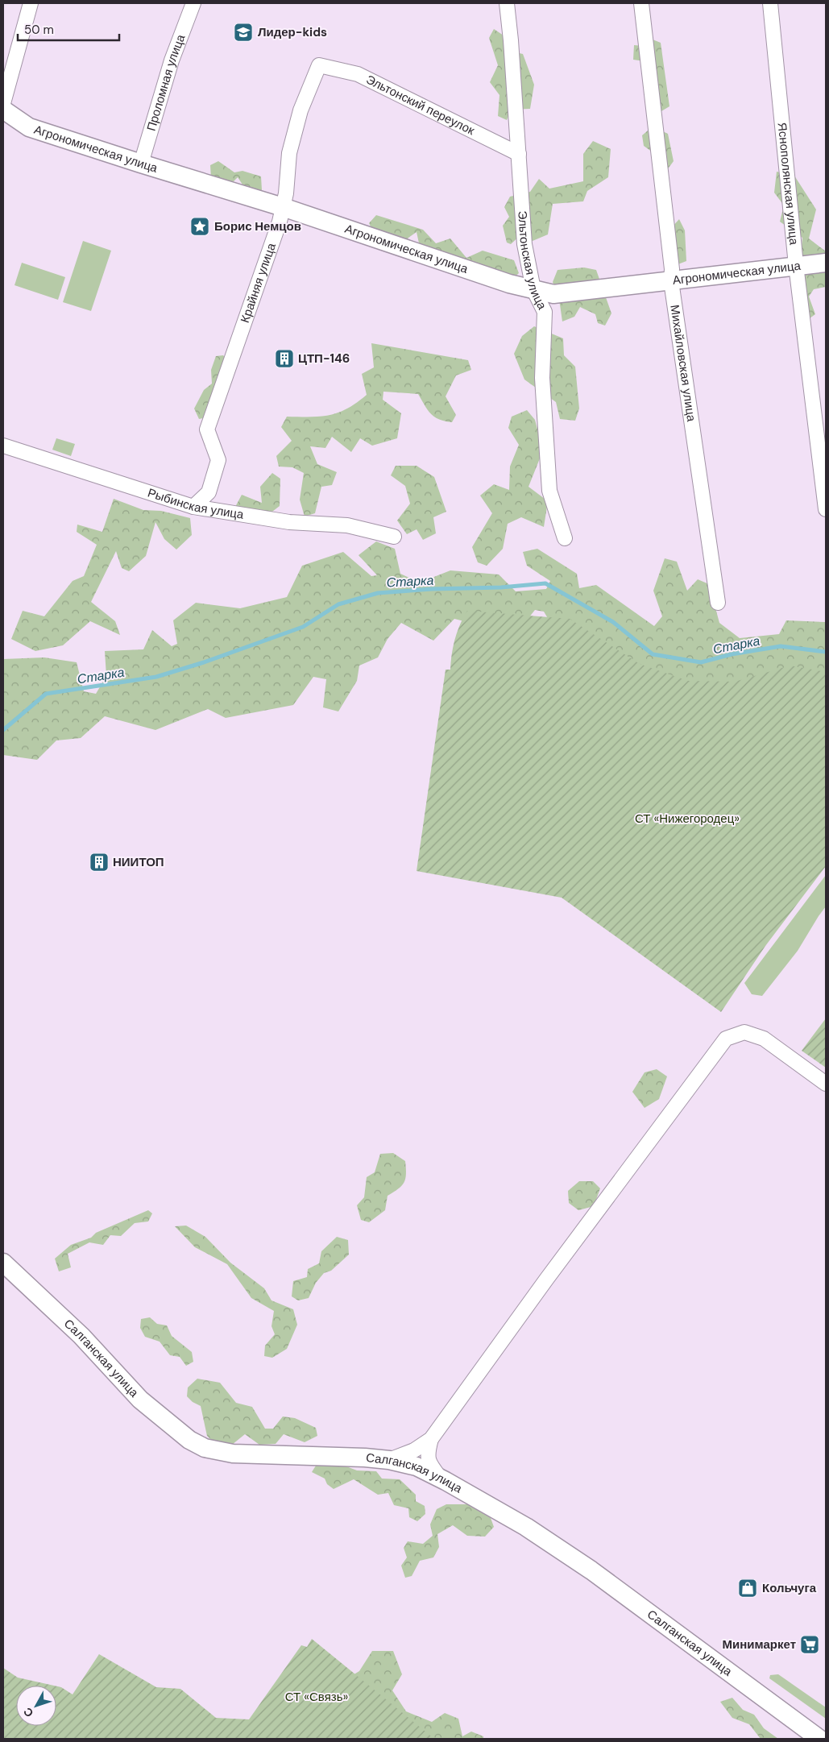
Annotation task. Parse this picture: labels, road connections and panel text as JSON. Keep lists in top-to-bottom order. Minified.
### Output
{"streets":{"street":["Проломная улица","Эльтонский переулок","Агрономическая улица","Яснополянская улица","Эльтонская улица","Крайняя улица","Михайловская улица","Рыбинская улица","Салганская улица"]},"crossings":[["Проломная улица","Агрономическая улица"],["Эльтонский переулок","Эльтонская улица"],["Эльтонский переулок","Крайняя улица"],["Агрономическая улица","Яснополянская улица"],["Агрономическая улица","Эльтонская улица"],["Агрономическая улица","Крайняя улица"],["Агрономическая улица","Михайловская улица"],["Крайняя улица","Рыбинская улица"]],"water":["Старка"],"parks":["СТ «Нижегородец»","СТ «Связь»"],"places":{"school or university":["Лидер-kids"],"place":["Борис Немцов"],"building":["ЦТП-146","НИИТОП"],"shop":["Кольчуга"],"supermarket":["Минимаркет"]},"scale_bar":"50 m","north":"bottom left"}
